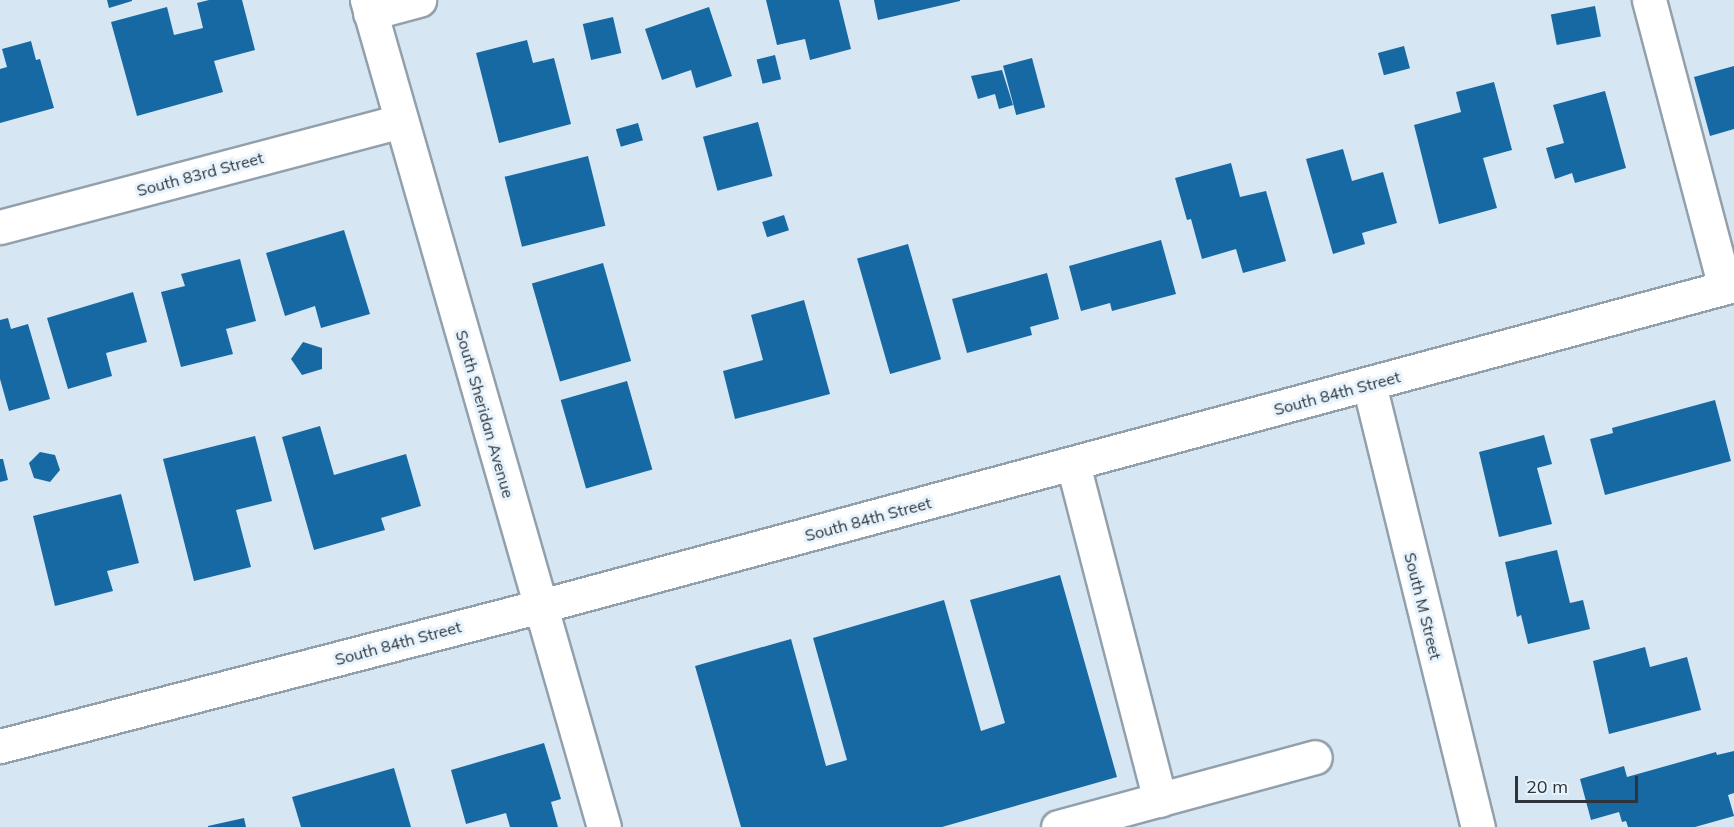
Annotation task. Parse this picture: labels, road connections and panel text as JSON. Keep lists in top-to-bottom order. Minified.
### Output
{"streets":{"main road":["South 83rd Street","South 84th Street","South Sheridan Avenue","South M Street"]},"crossings":[["South 83rd Street","South Sheridan Avenue"],["South 84th Street","South Sheridan Avenue"],["South 84th Street","South M Street"]],"scale_bar":"20 m"}
